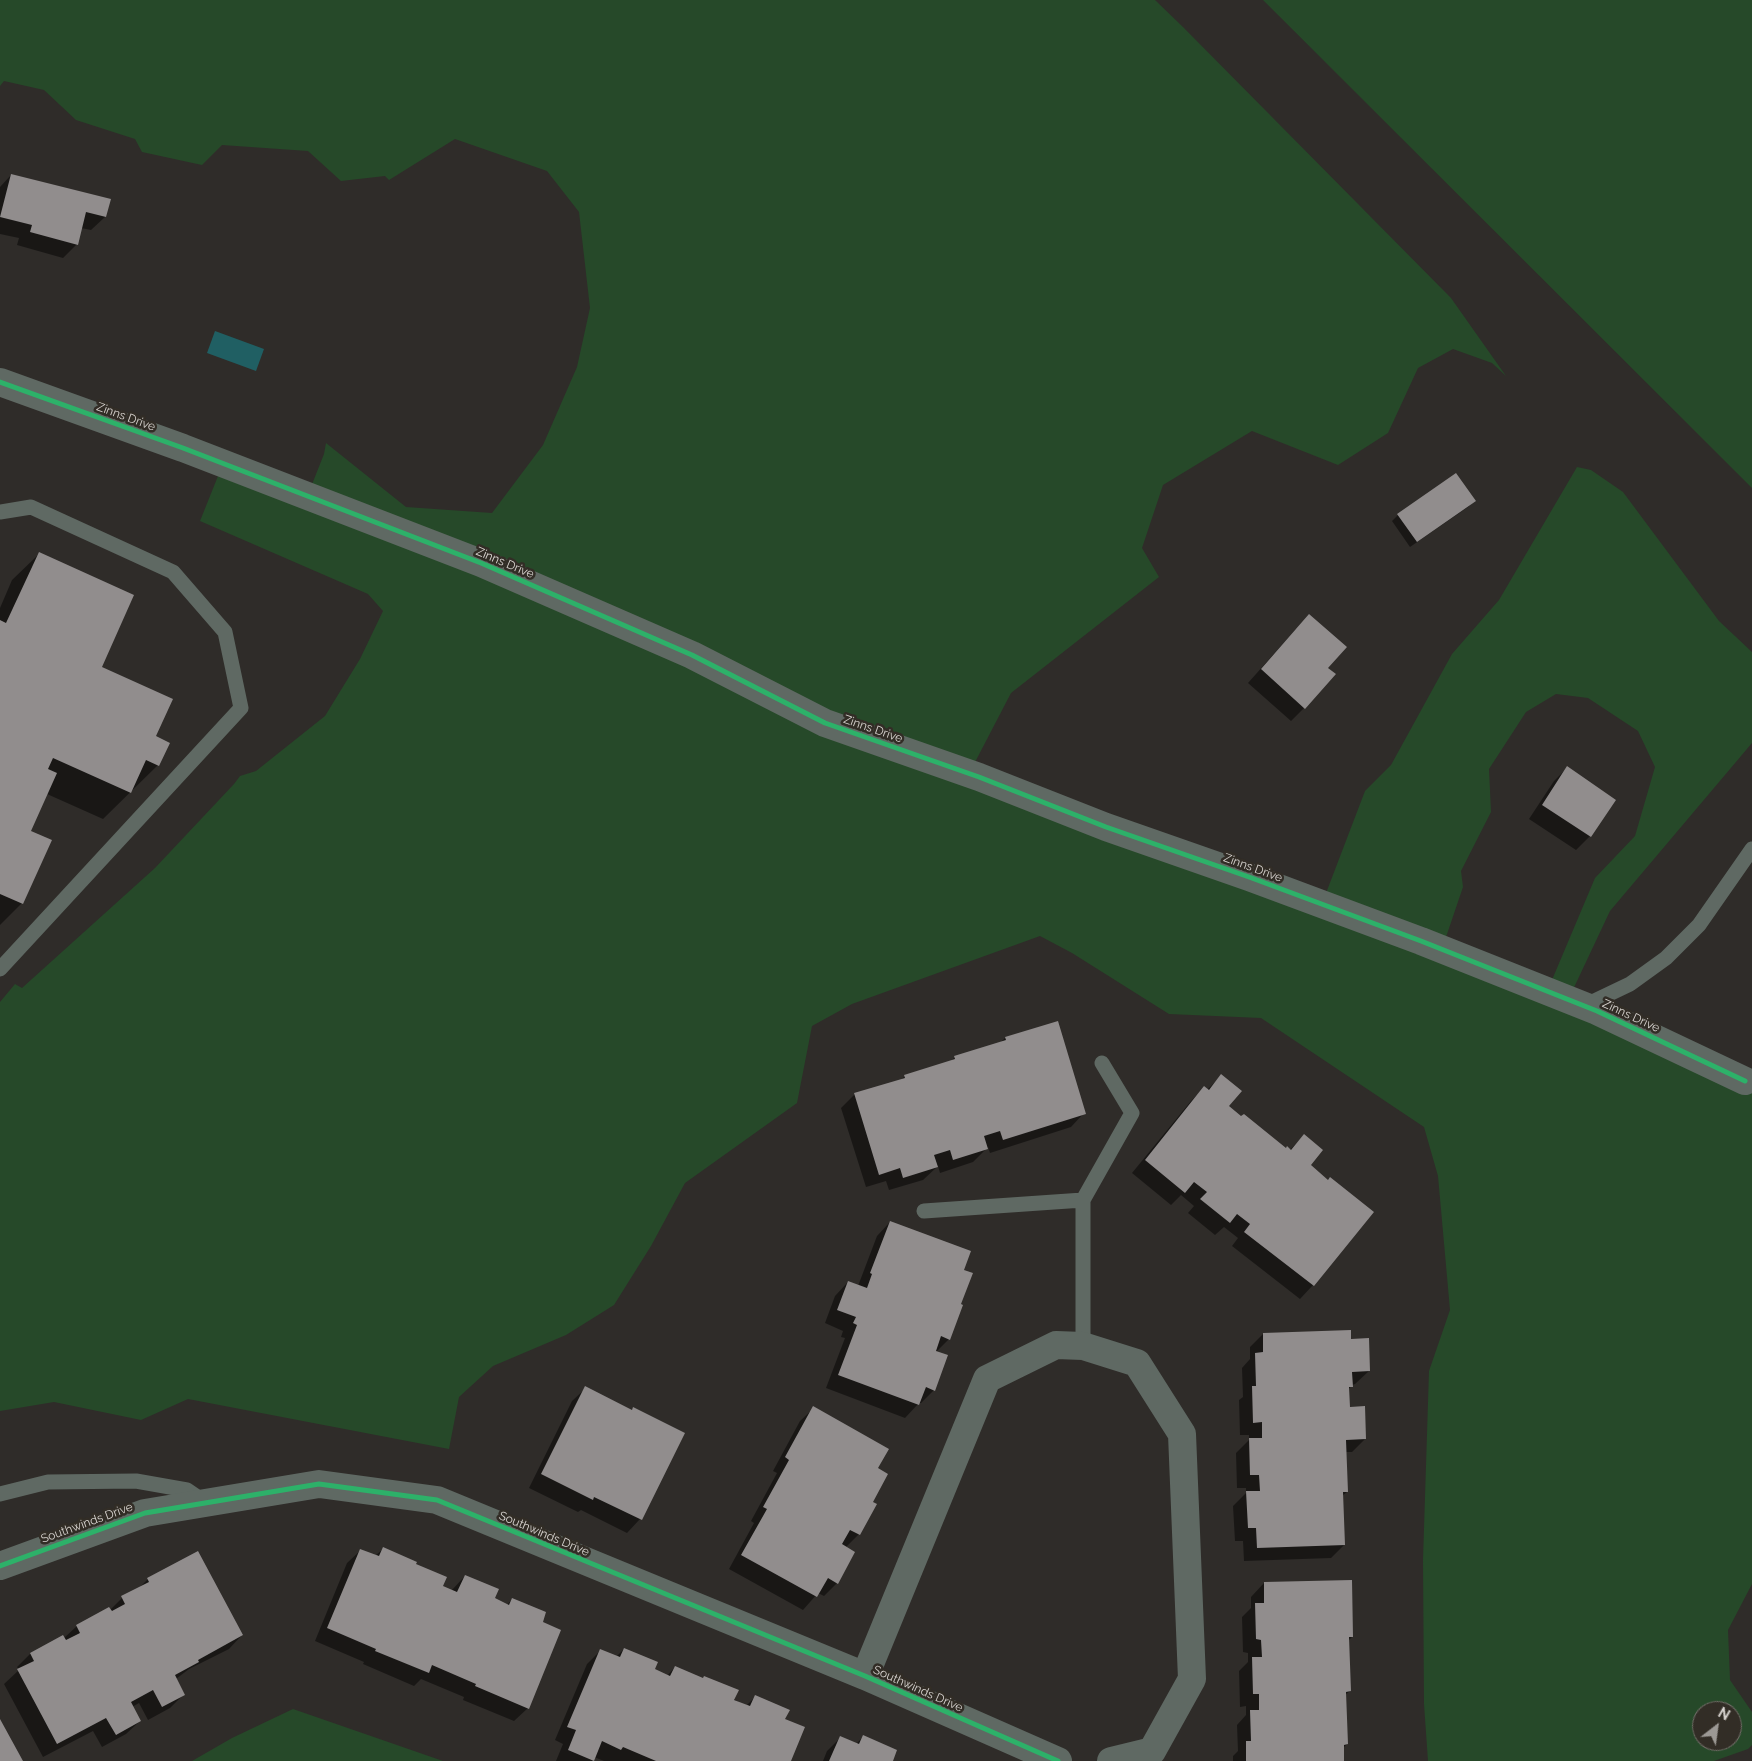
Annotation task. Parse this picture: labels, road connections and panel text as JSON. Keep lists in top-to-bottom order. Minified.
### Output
{"streets":{"street":["Zinns Drive","Southwinds Drive"]},"north":"top right"}
